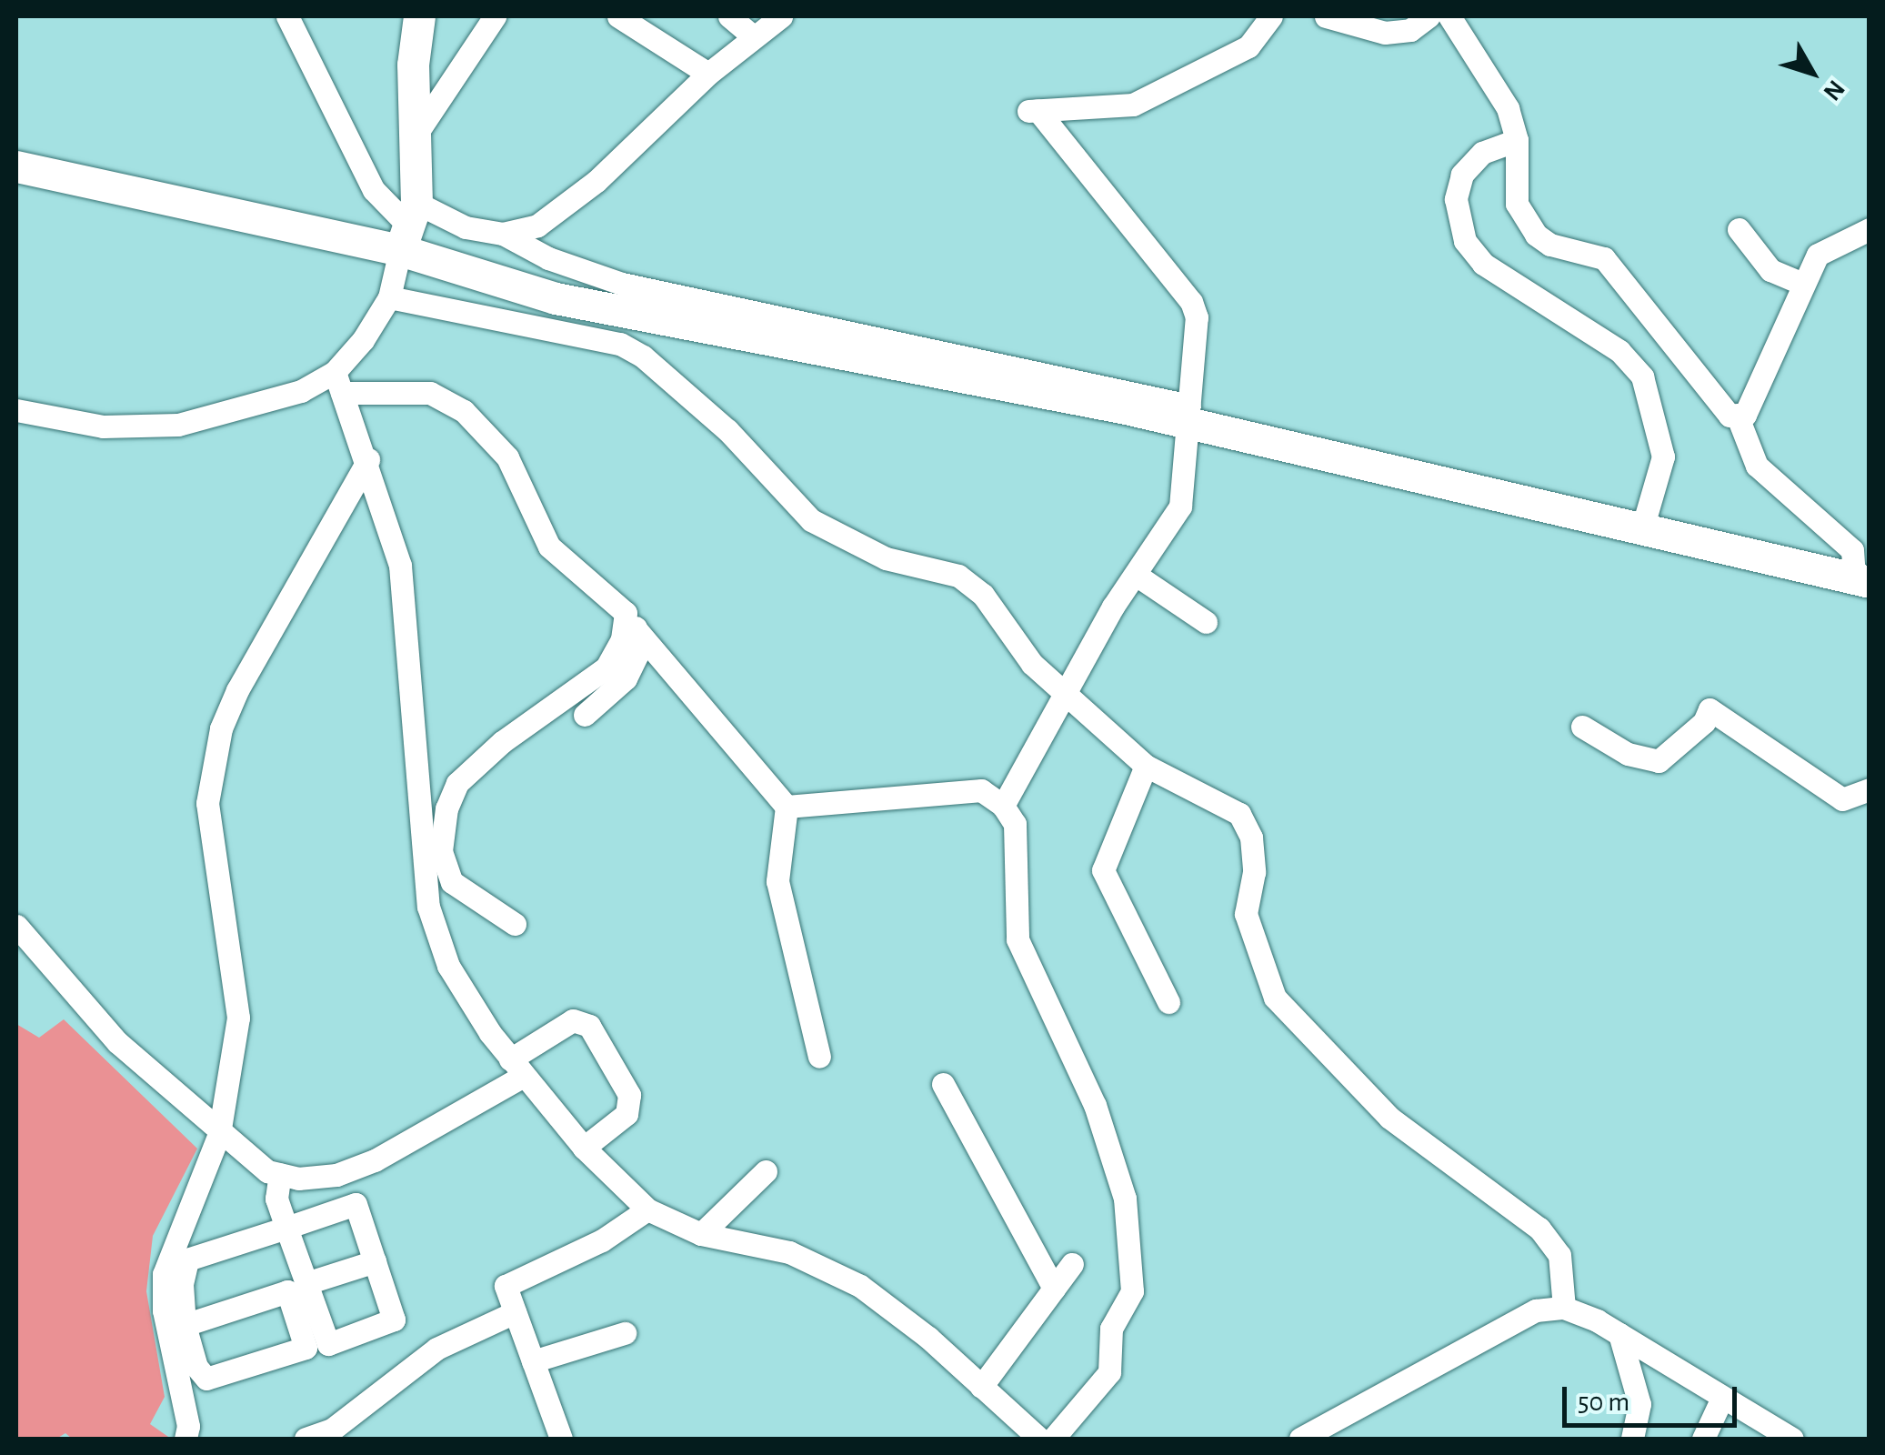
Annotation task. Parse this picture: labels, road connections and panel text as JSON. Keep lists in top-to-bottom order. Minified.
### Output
{"scale_bar":"50 m","north":"bottom right"}
